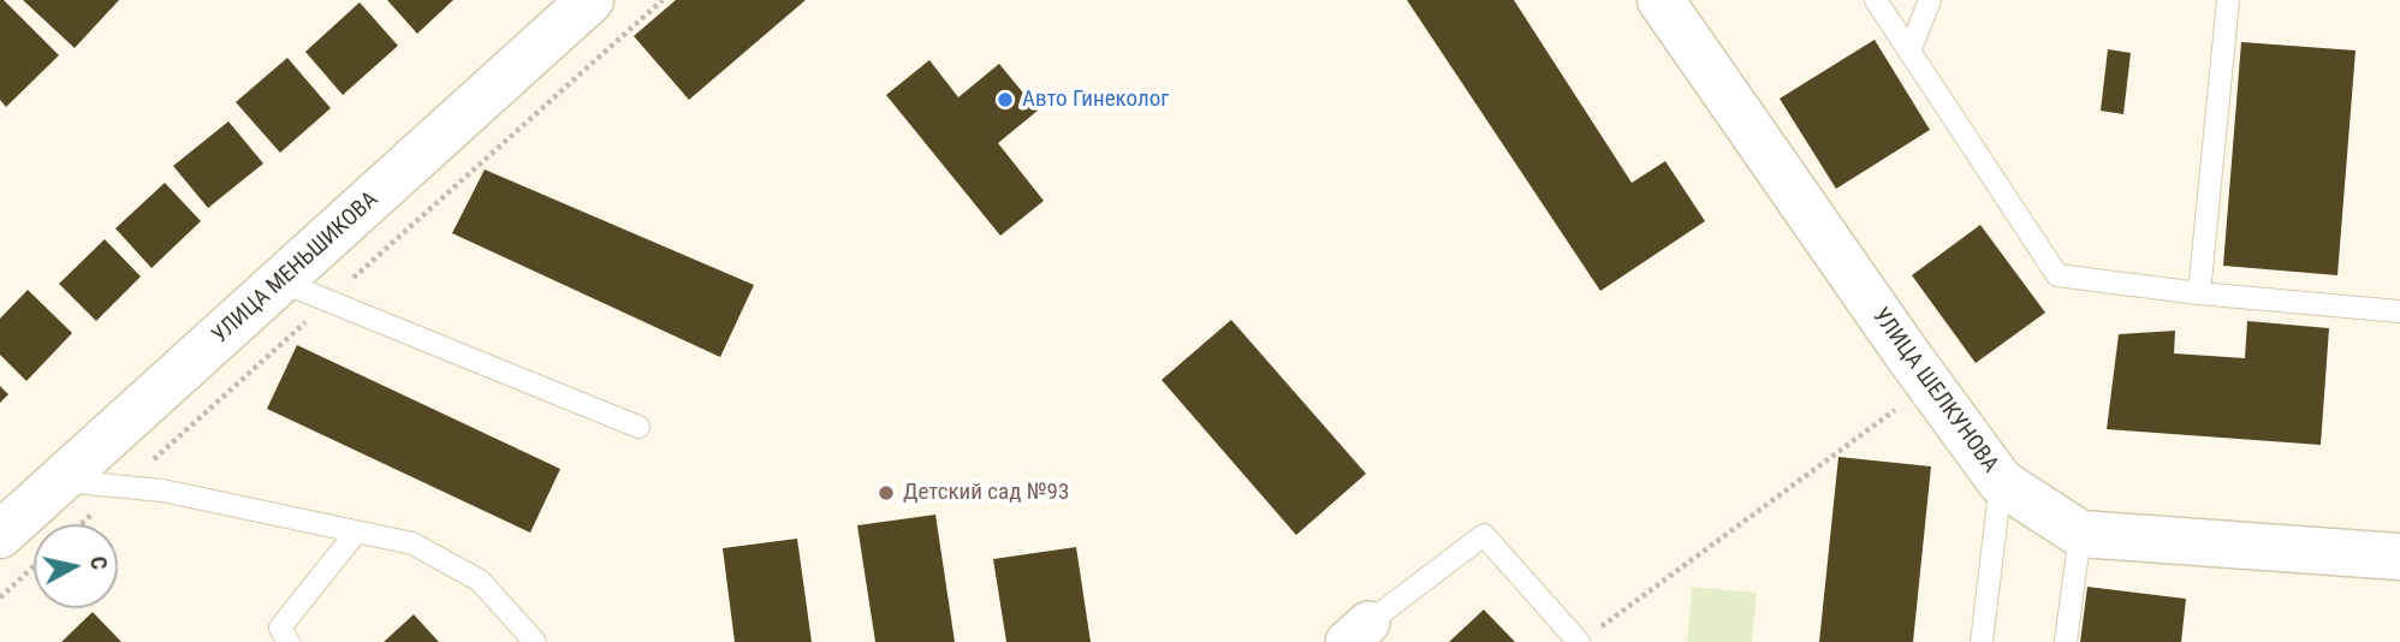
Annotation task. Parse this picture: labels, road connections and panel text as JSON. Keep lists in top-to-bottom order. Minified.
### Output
{"streets":{"street":["УЛИЦА МЕНЬШИКОВА","УЛИЦА ШЕЛКУНОВА"]},"places":["Авто Гинеколог","Детский сад №93"],"north":"right"}
